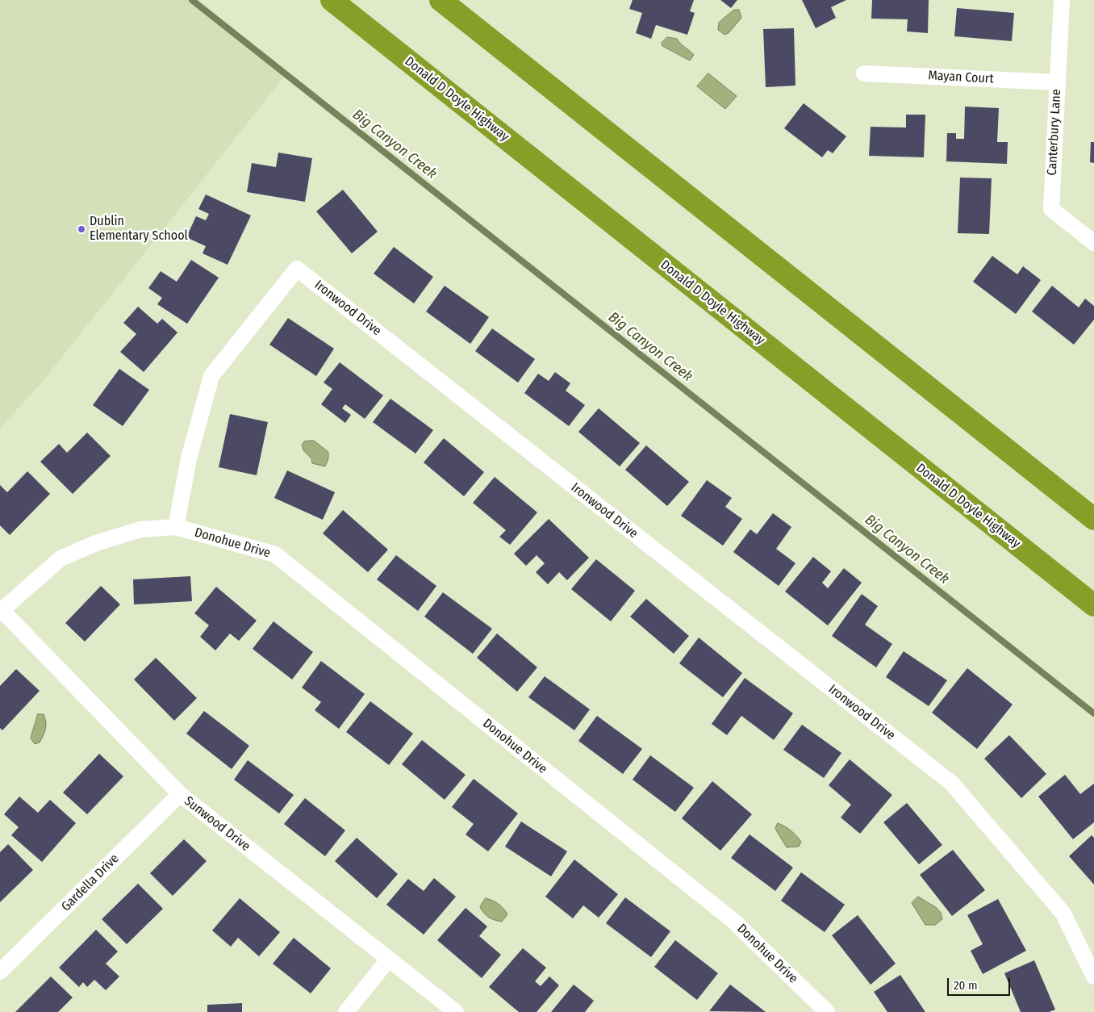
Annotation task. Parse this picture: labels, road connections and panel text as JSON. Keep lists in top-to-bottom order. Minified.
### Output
{"streets":{"highway":["Donald D Doyle Highway"],"street":["Mayan Court","Canterbury Lane","Ironwood Drive","Donohue Drive","Sunwood Drive","Gardella Drive"]},"crossings":[["Mayan Court","Canterbury Lane"],["Ironwood Drive","Donohue Drive"],["Donohue Drive","Sunwood Drive"],["Sunwood Drive","Gardella Drive"]],"water":["Big Canyon Creek"],"places":["Dublin Elementary School"],"scale_bar":"20 m"}
